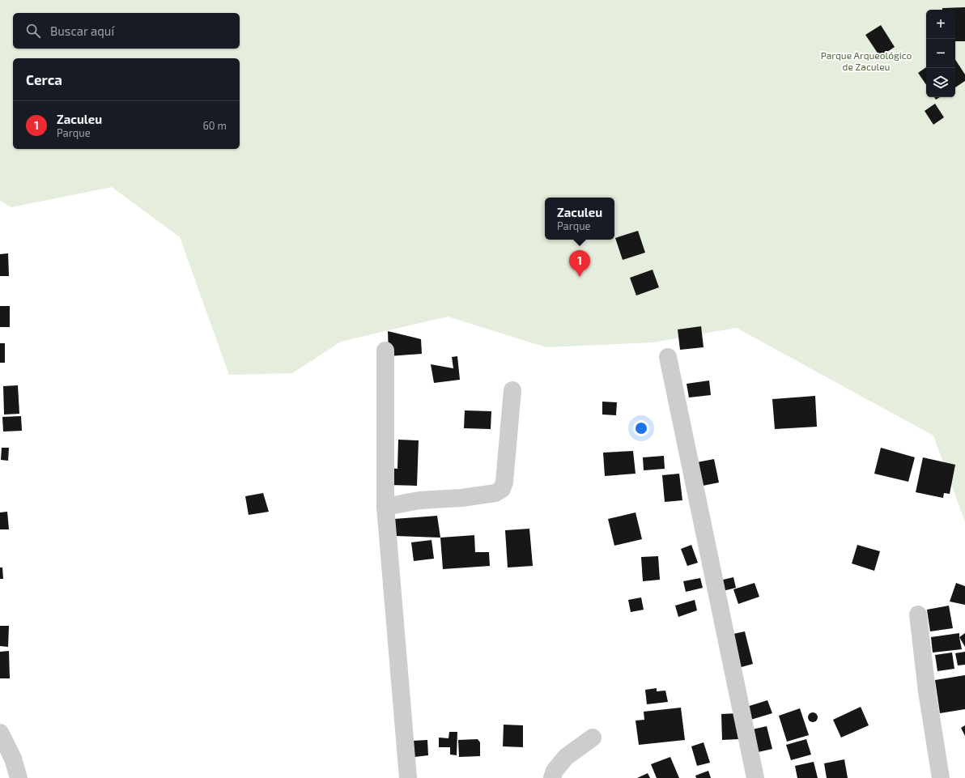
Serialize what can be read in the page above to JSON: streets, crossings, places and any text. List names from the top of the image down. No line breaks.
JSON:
{"parks":["Parque Arqueológico de Zaculeu"],"page":{"map_buttons":["+","−"],"search":"Buscar aquí","heading":"Cerca","list":[{"mark":"1","name":"Zaculeu","note":"Parque","value":"60 m"}],"popup":["Zaculeu","Parque"],"pins":"1"}}
